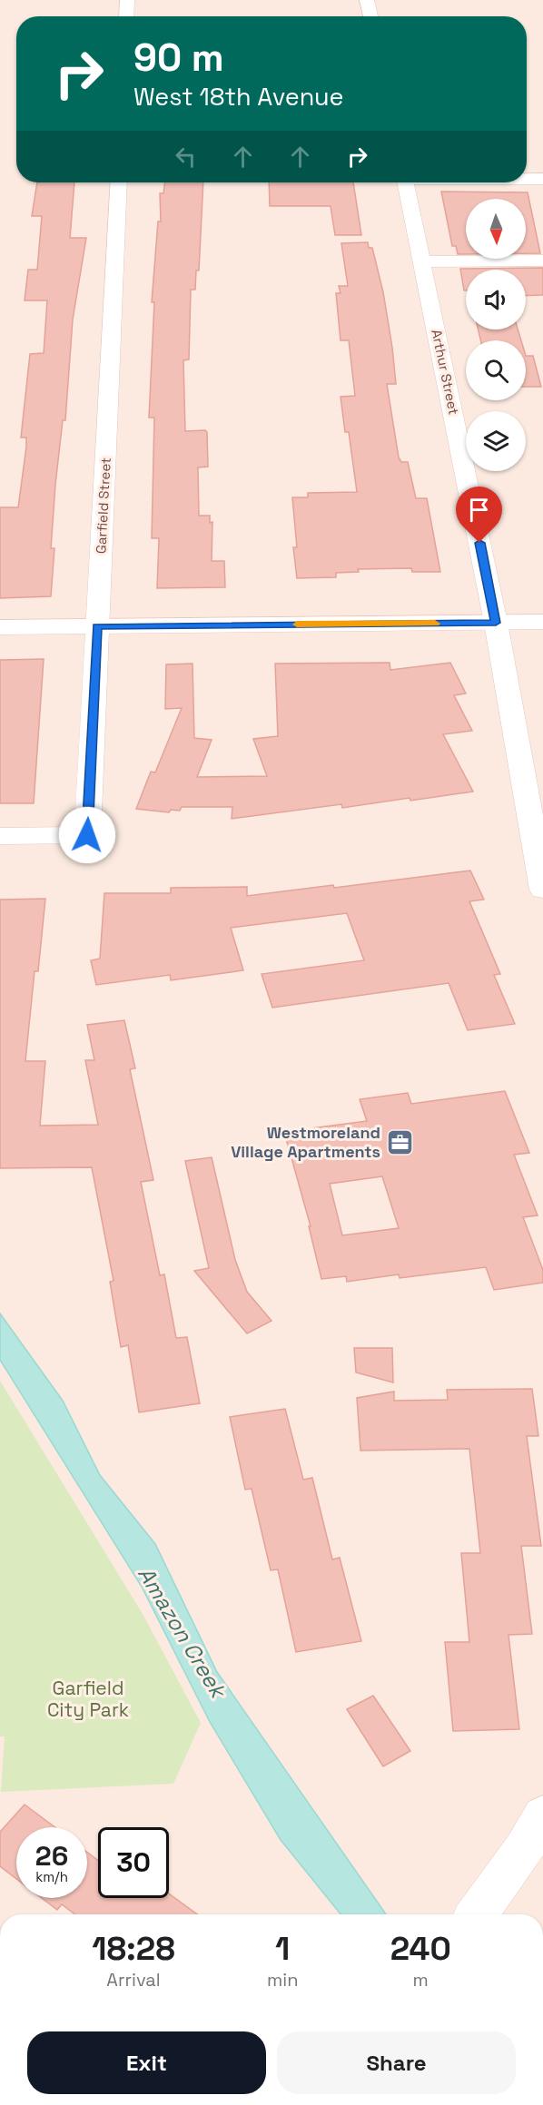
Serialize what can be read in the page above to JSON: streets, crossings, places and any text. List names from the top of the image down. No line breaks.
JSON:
{"streets":{"street":["Arthur Street","Garfield Street"]},"water":["Amazon Creek"],"parks":["Garfield City Park"],"places":{"office":["Westmoreland Village Apartments"]},"north":"bottom","page":{"turn":["90 m","West 18th Avenue"],"speed":"26 km/h","limit":"30","eta":["18:28","Arrival","1","min","240","m"],"buttons":["Exit","Share"]}}
